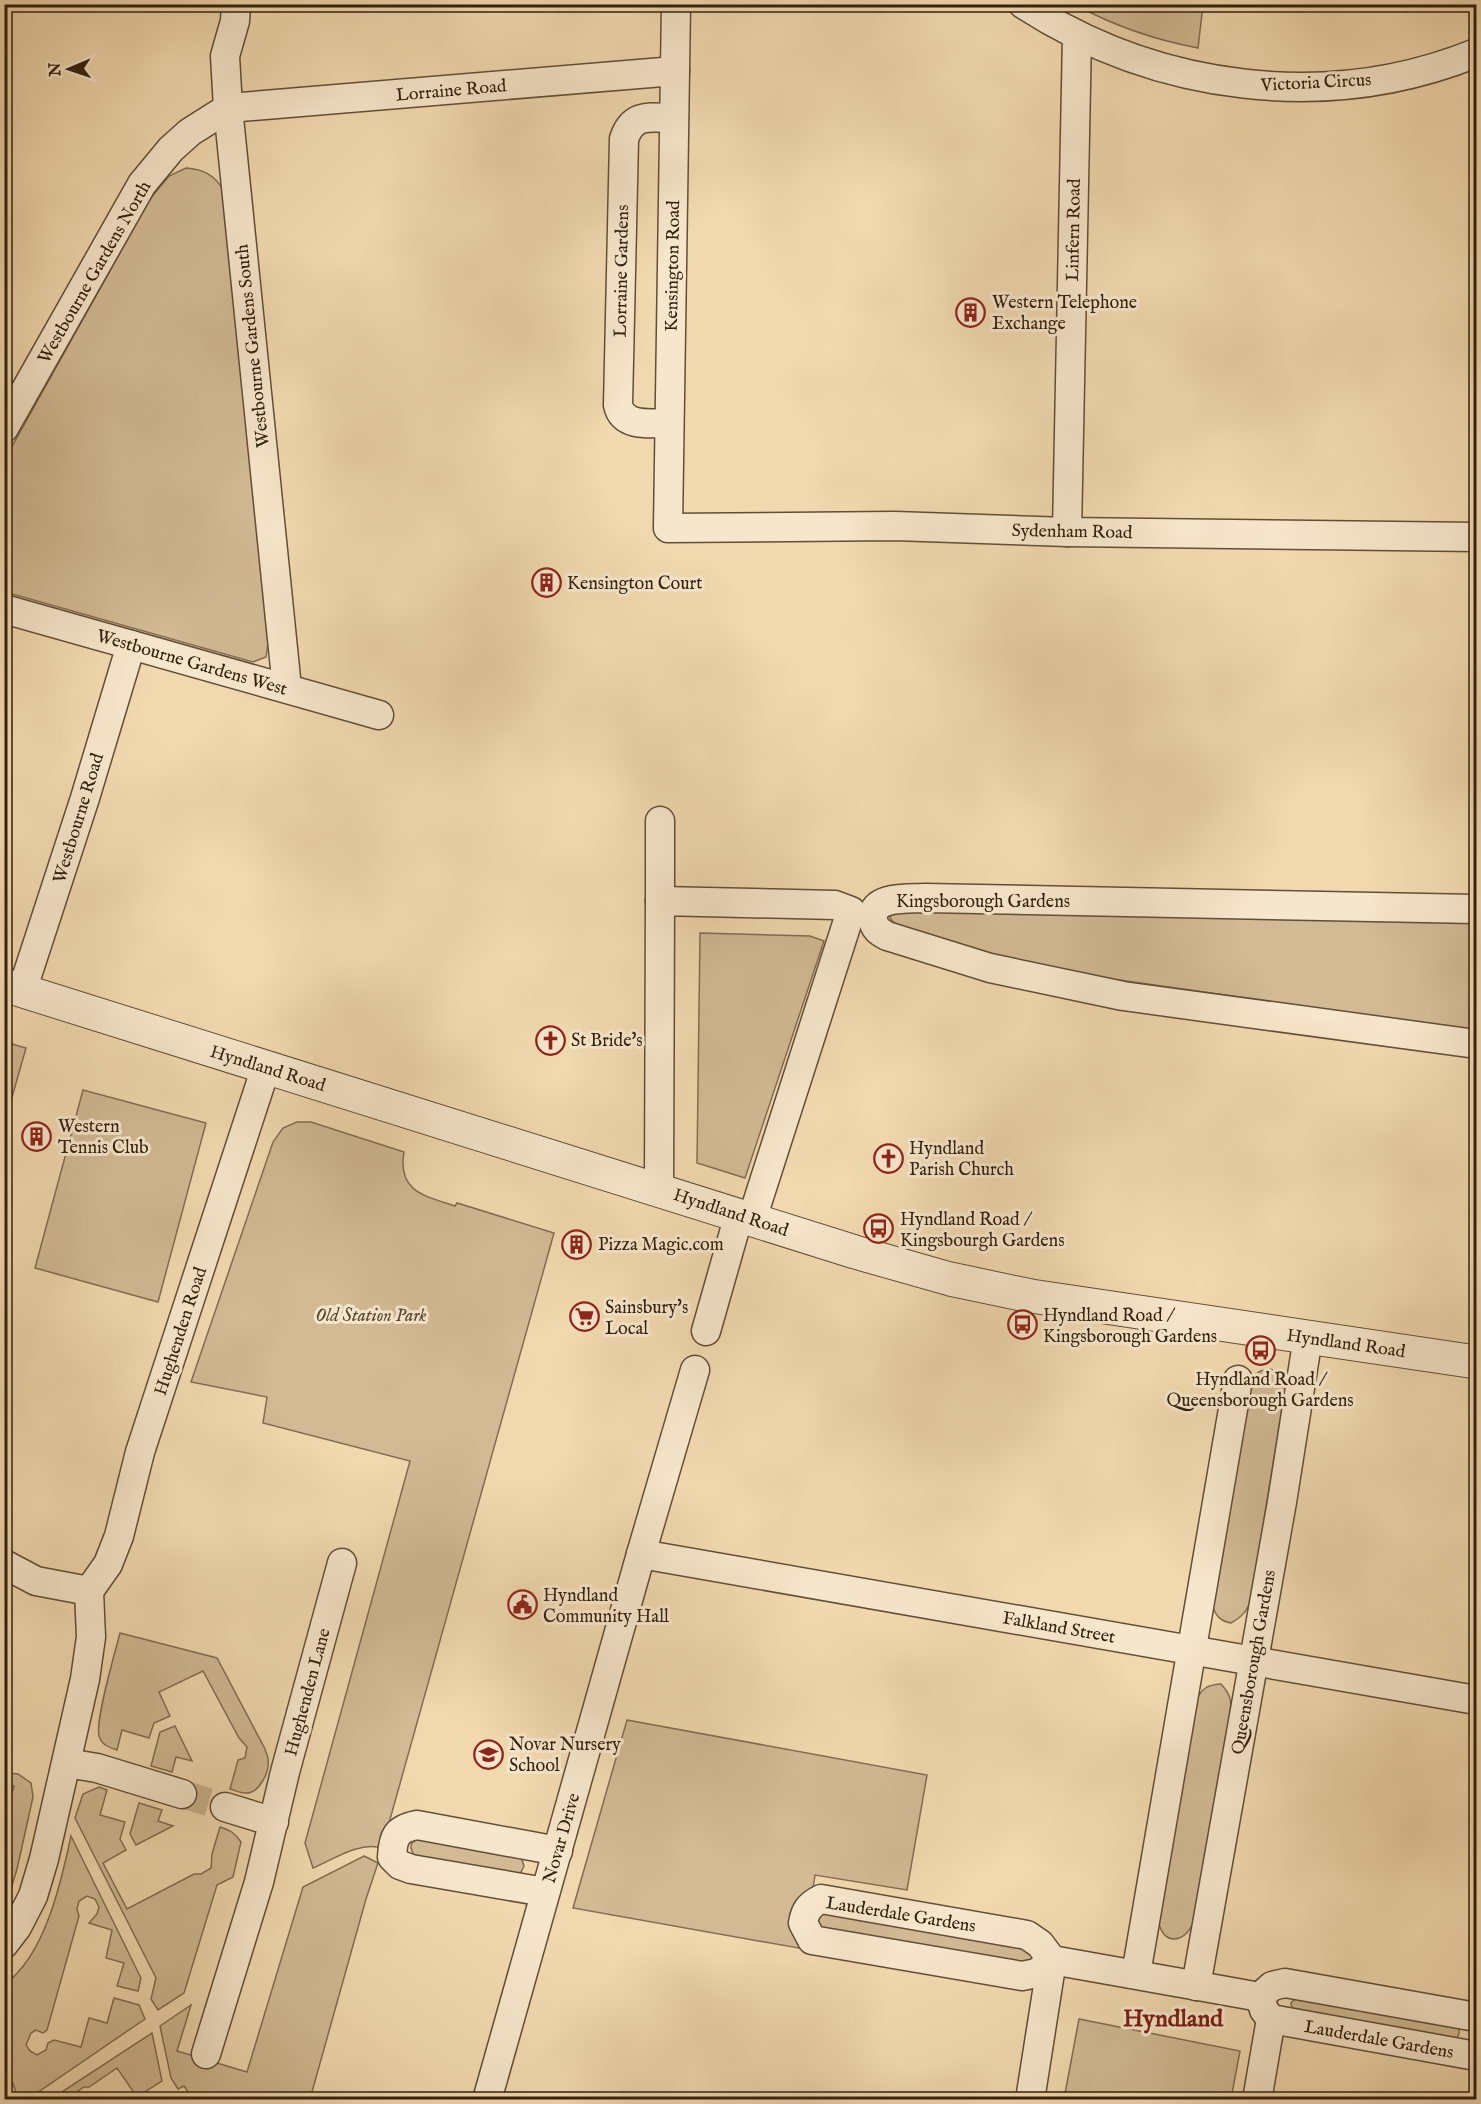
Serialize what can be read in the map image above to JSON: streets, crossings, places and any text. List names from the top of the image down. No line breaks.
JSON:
{"streets":{"street":["Victoria Circus","Lorraine Road","Linfern Road","Kensington Road","Lorraine Gardens","Westbourne Gardens North","Westbourne Gardens South","Sydenham Road","Westbourne Gardens West","Westbourne Road","Kingsborough Gardens","Hyndland Road","Hughenden Road","Falkland Street","Queensborough Gardens","Hughenden Lane","Novar Drive","Lauderdale Gardens"]},"crossings":[["Victoria Circus","Linfern Road"],["Lorraine Road","Kensington Road"],["Lorraine Road","Westbourne Gardens North"],["Lorraine Road","Westbourne Gardens South"],["Linfern Road","Sydenham Road"],["Kensington Road","Lorraine Gardens"],["Kensington Road","Sydenham Road"],["Westbourne Gardens North","Westbourne Gardens South"],["Westbourne Gardens South","Westbourne Gardens West"],["Westbourne Gardens West","Westbourne Road"],["Westbourne Road","Hyndland Road"],["Hyndland Road","Hughenden Road"],["Hyndland Road","Queensborough Gardens"],["Falkland Street","Queensborough Gardens"],["Falkland Street","Novar Drive"],["Queensborough Gardens","Lauderdale Gardens"]],"districts":["Hyndland"],"parks":["Old Station Park"],"places":{"building":["Western Telephone Exchange","Kensington Court","Western Tennis Club","Pizza Magic.com"],"church":["St Bride's","Hyndland Parish Church"],"bus stop":["Hyndland Road / Kingsbourgh Gardens","Hyndland Road / Kingsborough Gardens","Hyndland Road / Queensborough Gardens"],"supermarket":["Sainsbury's Local"],"public building":["Hyndland Community Hall"],"school or university":["Novar Nursery School"]},"north":"left"}
